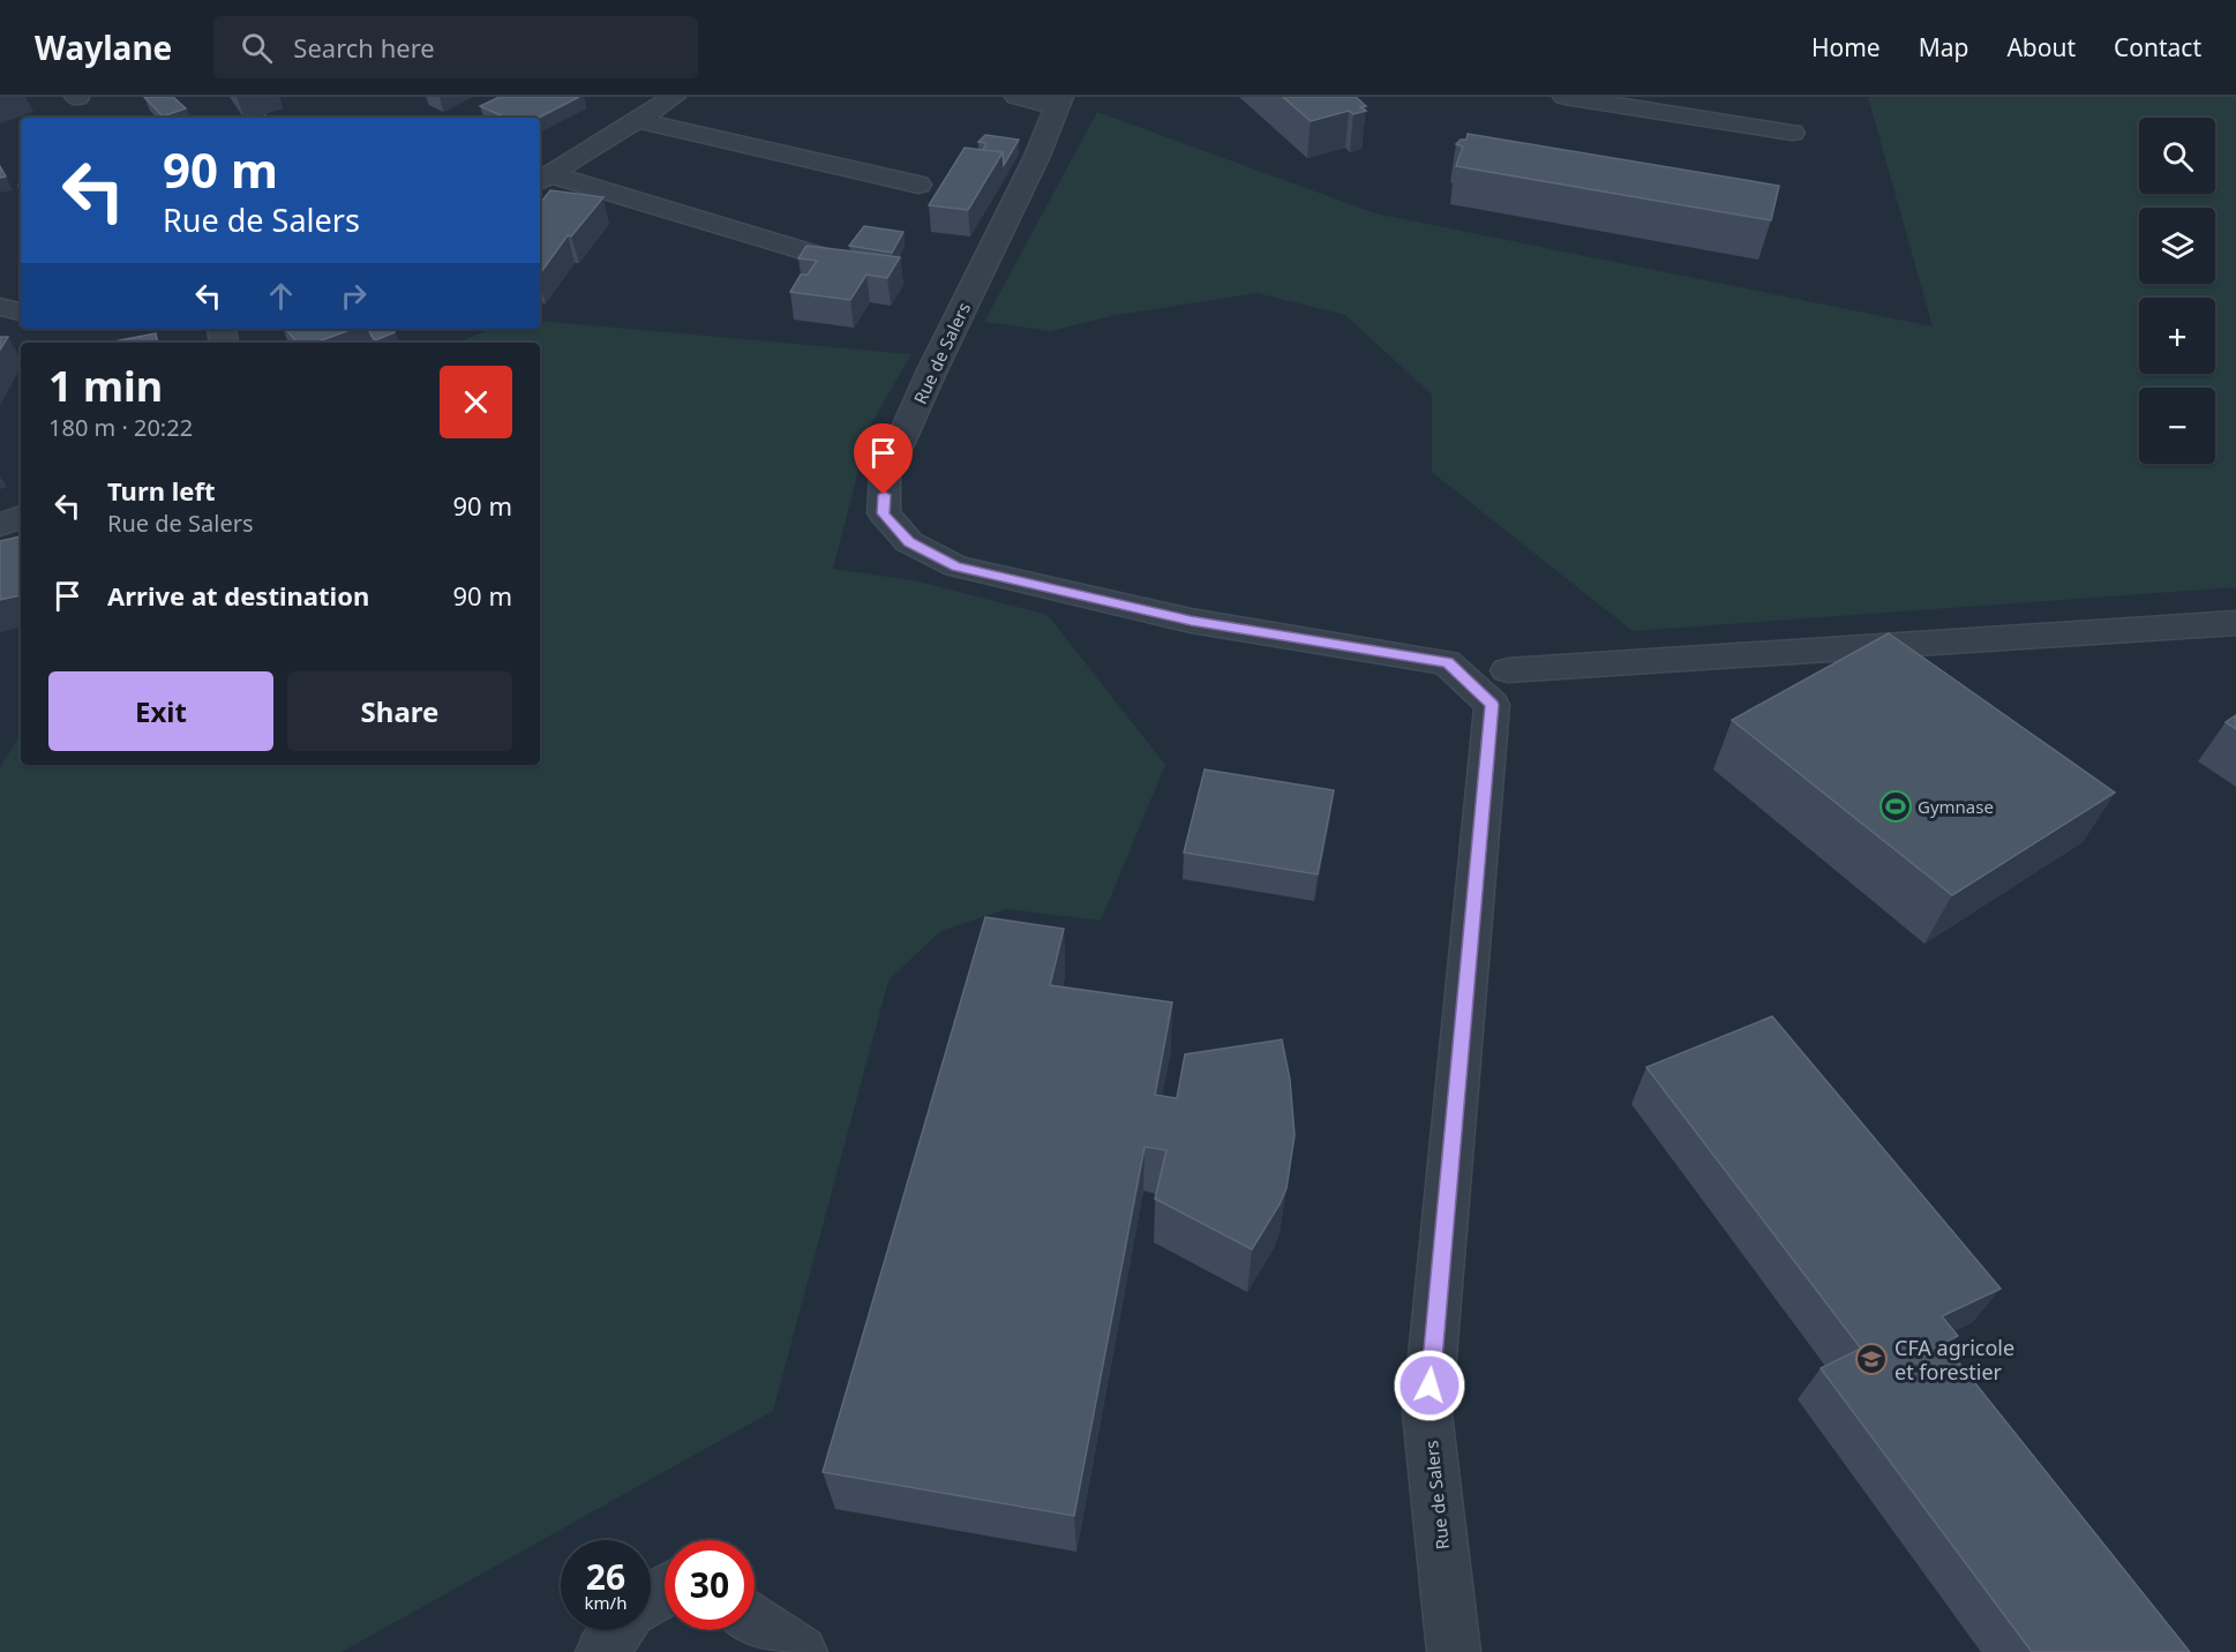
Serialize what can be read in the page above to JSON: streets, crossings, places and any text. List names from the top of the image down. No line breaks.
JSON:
{"streets":{"street":["Rue de Salers"]},"places":{"sports":["Gymnase"],"school or university":["CFA agricole et forestier"]},"page":{"header":"Waylane","search":"Search here","nav":["Home","Map","About","Contact"],"map_buttons":["+","−"],"turn":["90 m","Rue de Salers"],"heading":["1 min","180 m · 20:22"],"list":[{"name":"Turn left","note":"Rue de Salers","value":"90 m"},{"name":"Arrive at destination","value":"90 m"}],"buttons":["Exit","Share"],"speed":"26 km/h","limit":"30"}}
